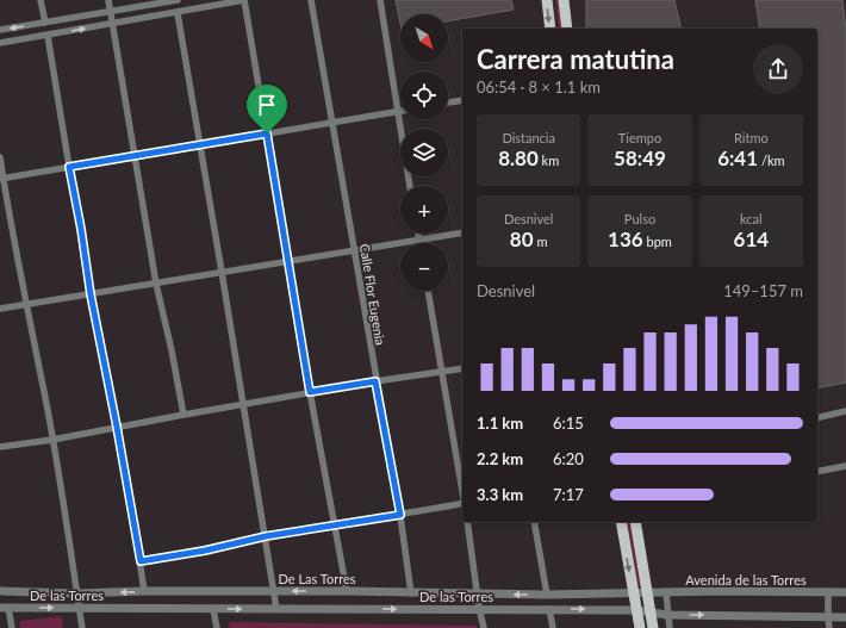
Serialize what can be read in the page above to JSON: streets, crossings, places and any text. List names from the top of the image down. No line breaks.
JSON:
{"streets":{"street":["Calle Flor Eugenia","De Las Torres","Avenida de las Torres","De las Torres"]},"crossings":[["Calle Flor Eugenia","De Las Torres"],["De Las Torres","Avenida de las Torres"],["De Las Torres","De las Torres"]],"north":"bottom right","page":{"map_buttons":["+","−"],"heading":["Carrera matutina","06:54 · 8 × 1.1 km"],"stats":[["Distancia","8.80 km"],["Tiempo","58:49"],["Ritmo","6:41 /km"],["Desnivel","80 m"],["Pulso","136 bpm"],["kcal","614"]],"chart":["Desnivel","149–157 m"],"list":[{"name":"1.1 km","note":"6:15"},{"name":"2.2 km","note":"6:20"},{"name":"3.3 km","note":"7:17"}]}}
